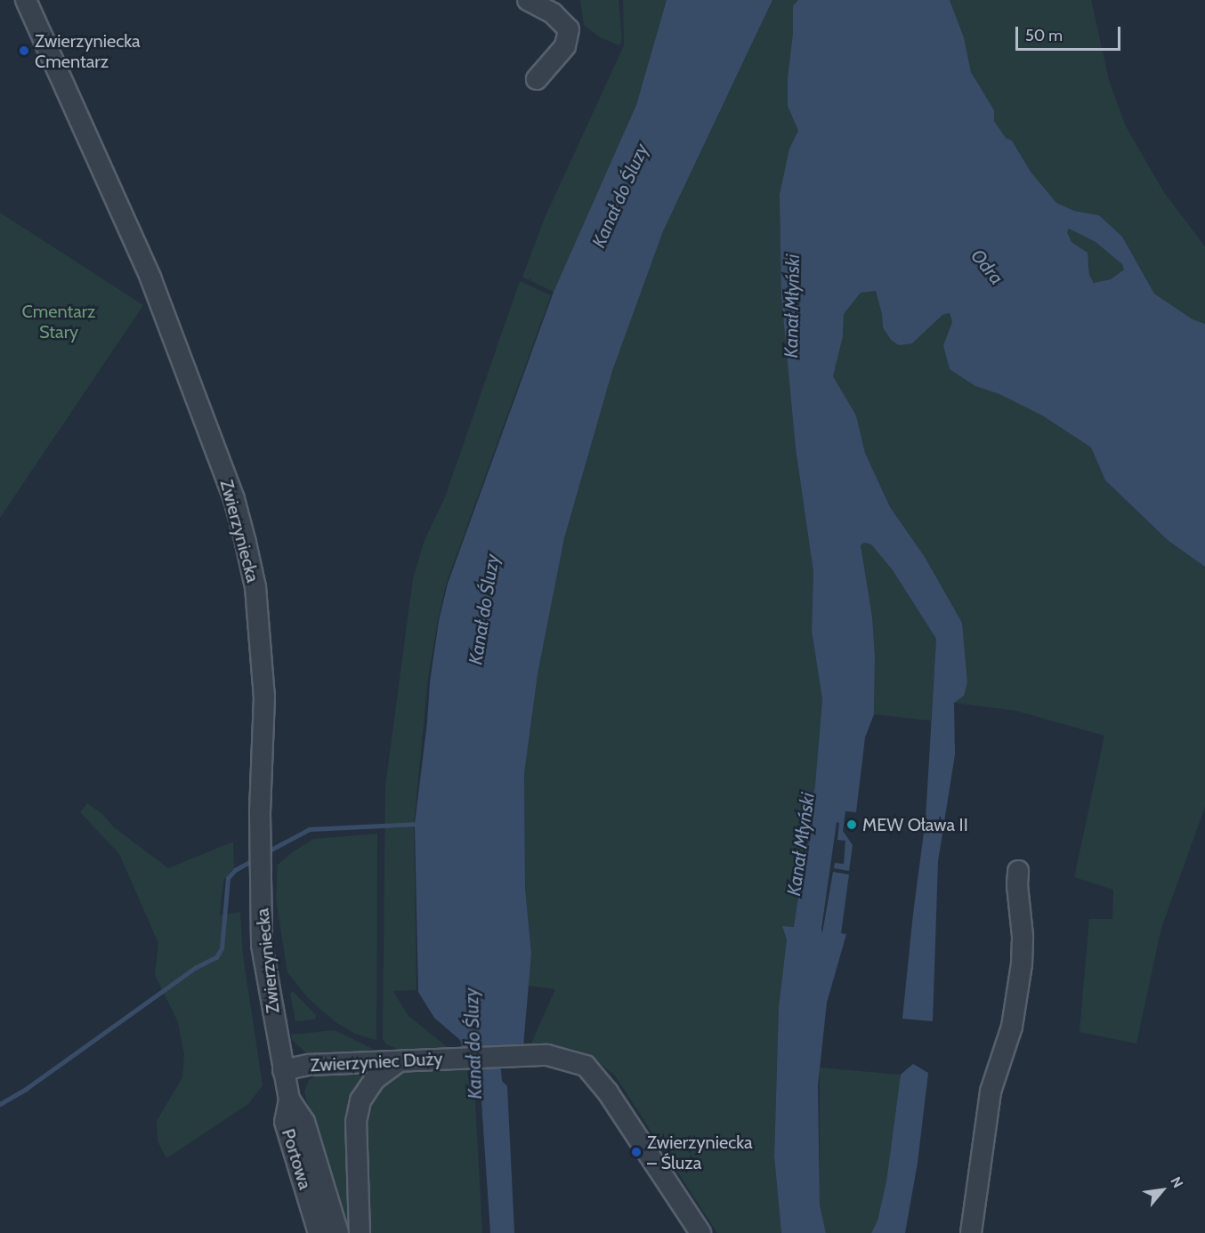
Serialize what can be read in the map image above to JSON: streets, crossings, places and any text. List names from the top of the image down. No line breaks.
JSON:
{"streets":{"street":["Zwierzyniecka","Zwierzyniec Duży","Portowa"]},"crossings":[["Zwierzyniecka","Zwierzyniec Duży"],["Zwierzyniecka","Portowa"]],"water":["Kanał do Śluzy","Odra","Kanał Młyński"],"parks":["Cmentarz Stary"],"places":["Zwierzyniecka Cmentarz","MEW Oława II","Zwierzyniecka – Śluza"],"scale_bar":"50 m","north":"top right"}
